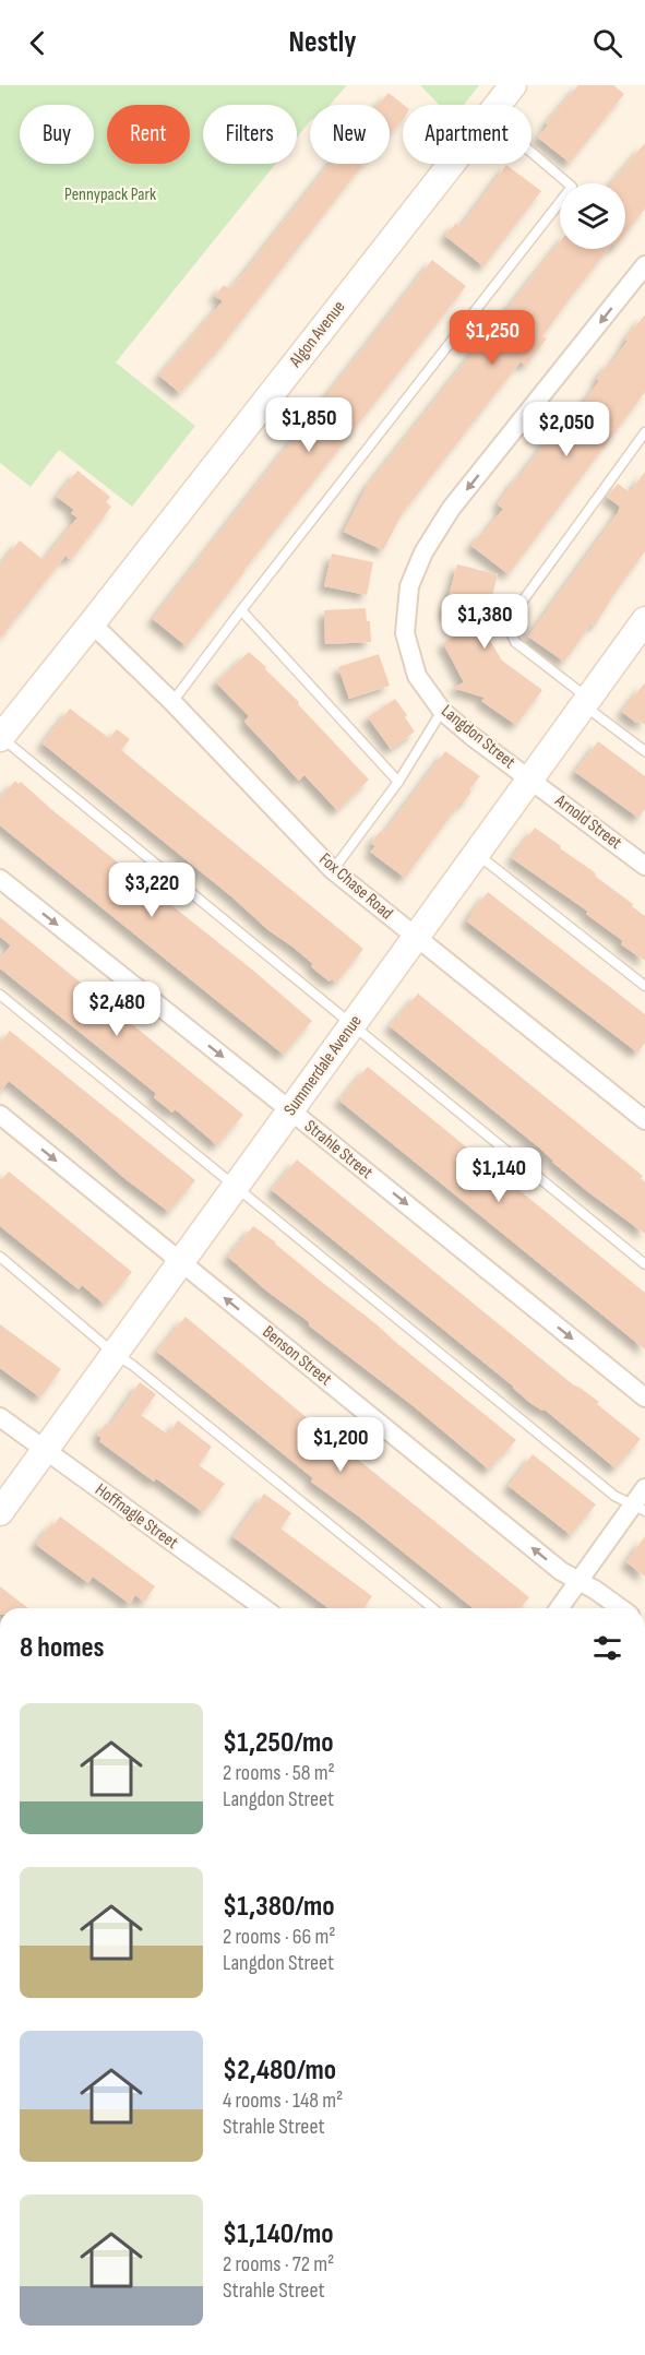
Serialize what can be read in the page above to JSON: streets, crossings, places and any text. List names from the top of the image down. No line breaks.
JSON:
{"streets":{"street":["Algon Avenue","Langdon Street","Arnold Street","Fox Chase Road","Summerdale Avenue","Strahle Street","Benson Street","Hoffnagle Street"]},"crossings":[["Algon Avenue","Fox Chase Road"],["Langdon Street","Arnold Street"],["Langdon Street","Summerdale Avenue"],["Arnold Street","Summerdale Avenue"],["Fox Chase Road","Summerdale Avenue"],["Summerdale Avenue","Strahle Street"],["Summerdale Avenue","Benson Street"],["Summerdale Avenue","Hoffnagle Street"]],"one_way":["Langdon Street","Strahle Street"],"parks":["Pennypack Park"],"page":{"header":"Nestly","chip":["Buy","Rent","Filters","New","Apartment"],"price":["$1,250","$1,850","$2,050","$1,380","$3,220","$2,480","$1,140","$1,200"],"heading":"8 homes","list":[{"name":"$1,250/mo","note":"2 rooms · 58 m² · Langdon Street"},{"name":"$1,380/mo","note":"2 rooms · 66 m² · Langdon Street"},{"name":"$2,480/mo","note":"4 rooms · 148 m² · Strahle Street"},{"name":"$1,140/mo","note":"2 rooms · 72 m² · Strahle Street"}]}}
